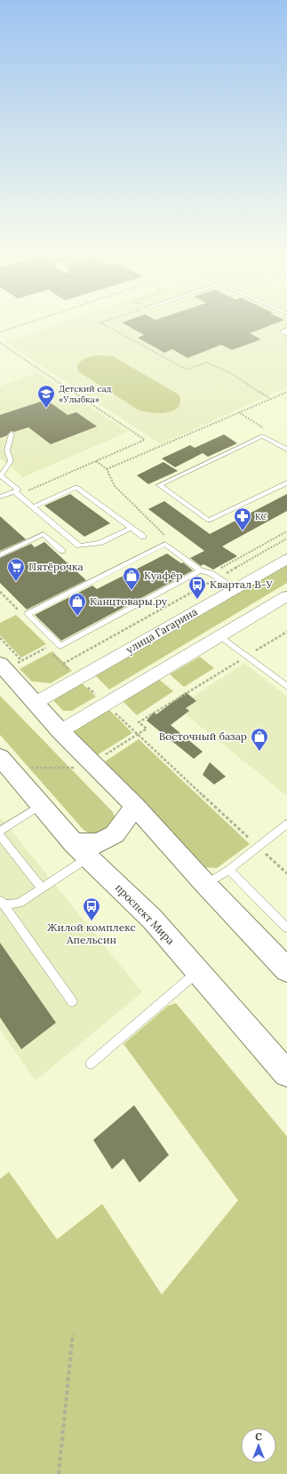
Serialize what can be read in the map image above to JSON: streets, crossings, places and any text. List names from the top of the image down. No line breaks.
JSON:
{"streets":{"main road":["проспект Мира"],"street":["улица Гагарина"]},"places":{"school or university":["Детский сад «Улыбка»"],"pharmacy":["КС"],"supermarket":["Пятёрочка"],"shop":["Куафёр","Канцтовары.ру","Восточный базар"],"bus stop":["Квартал В-У","Жилой комплекс Апельсин"]},"north":"top"}
